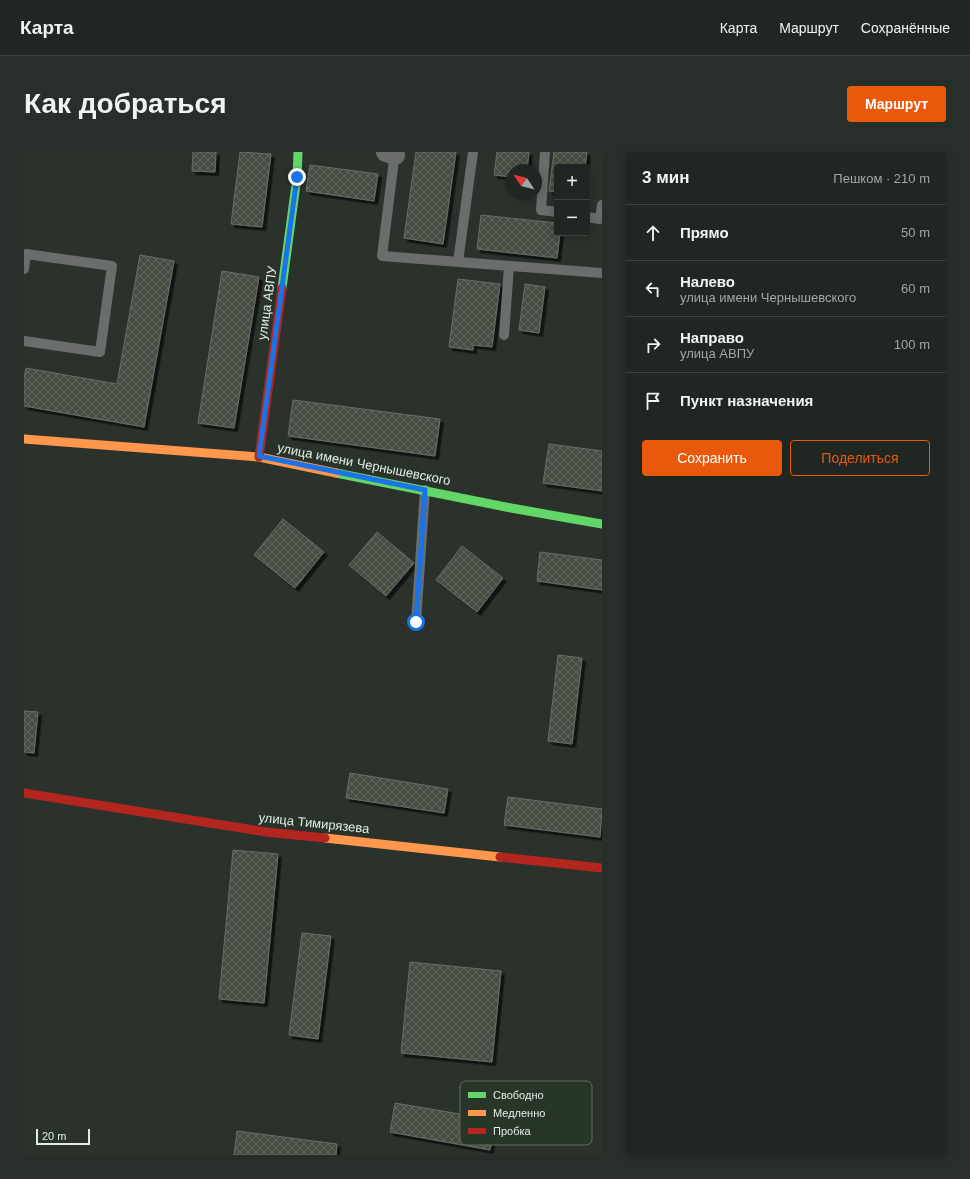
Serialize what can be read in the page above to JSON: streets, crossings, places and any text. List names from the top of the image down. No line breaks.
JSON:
{"streets":{"street":["улица АВПУ","улица имени Чернышевского","улица Тимирязева"]},"crossings":[["улица АВПУ","улица имени Чернышевского"]],"legend":["Свободно","Медленно","Пробка"],"scale_bar":"20 m","north":"top left","page":{"header":"Карта","nav":["Карта","Маршрут","Сохранённые"],"buttons":["Маршрут",["Сохранить","Поделиться"]],"title":"Как добраться","heading":["3 мин","Пешком · 210 m"],"map_buttons":["+","−"],"list":[["Прямо","50 m"],["Налево","улица имени Чернышевского","60 m"],["Направо","улица АВПУ","100 m"],"Пункт назначения"],"scale":"20 m"}}
